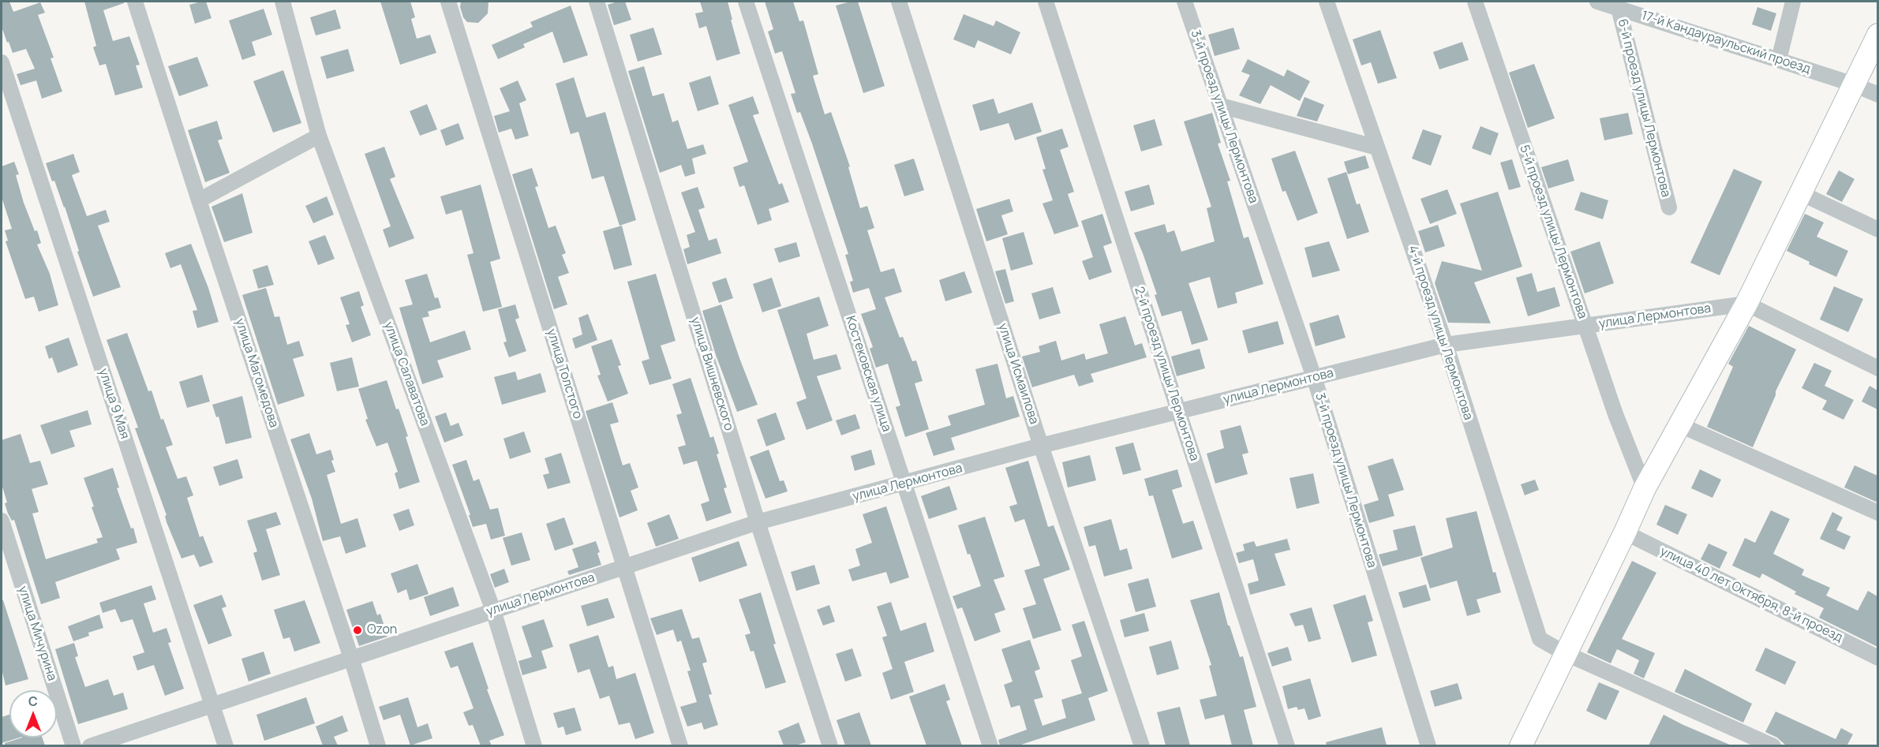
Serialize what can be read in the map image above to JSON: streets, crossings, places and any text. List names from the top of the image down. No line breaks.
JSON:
{"streets":{"street":["17-й Кандаураульский проезд","6-й проезд улицы Лермонтова","3-й проезд улицы Лермонтова","5-й проезд улицы Лермонтова","улица Лермонтова","4-й проезд улицы Лермонтова","улица Магомедова","улица Салаватова","улица Толстого","улица Вишневского","Костековская улица","улица Исмаилова","2-й проезд улицы Лермонтова","улица 9 Мая","улица 40 лет Октября, 8-й проезд","улица Мичурина"]},"crossings":[["17-й Кандаураульский проезд","6-й проезд улицы Лермонтова"],["3-й проезд улицы Лермонтова","улица Лермонтова"],["5-й проезд улицы Лермонтова","улица Лермонтова"],["улица Лермонтова","4-й проезд улицы Лермонтова"],["улица Лермонтова","улица Магомедова"],["улица Лермонтова","улица Салаватова"],["улица Лермонтова","улица Толстого"],["улица Лермонтова","улица Вишневского"],["улица Лермонтова","Костековская улица"],["улица Лермонтова","улица Исмаилова"],["улица Лермонтова","2-й проезд улицы Лермонтова"],["улица Лермонтова","улица 9 Мая"]],"places":["Ozon"],"north":"top"}
